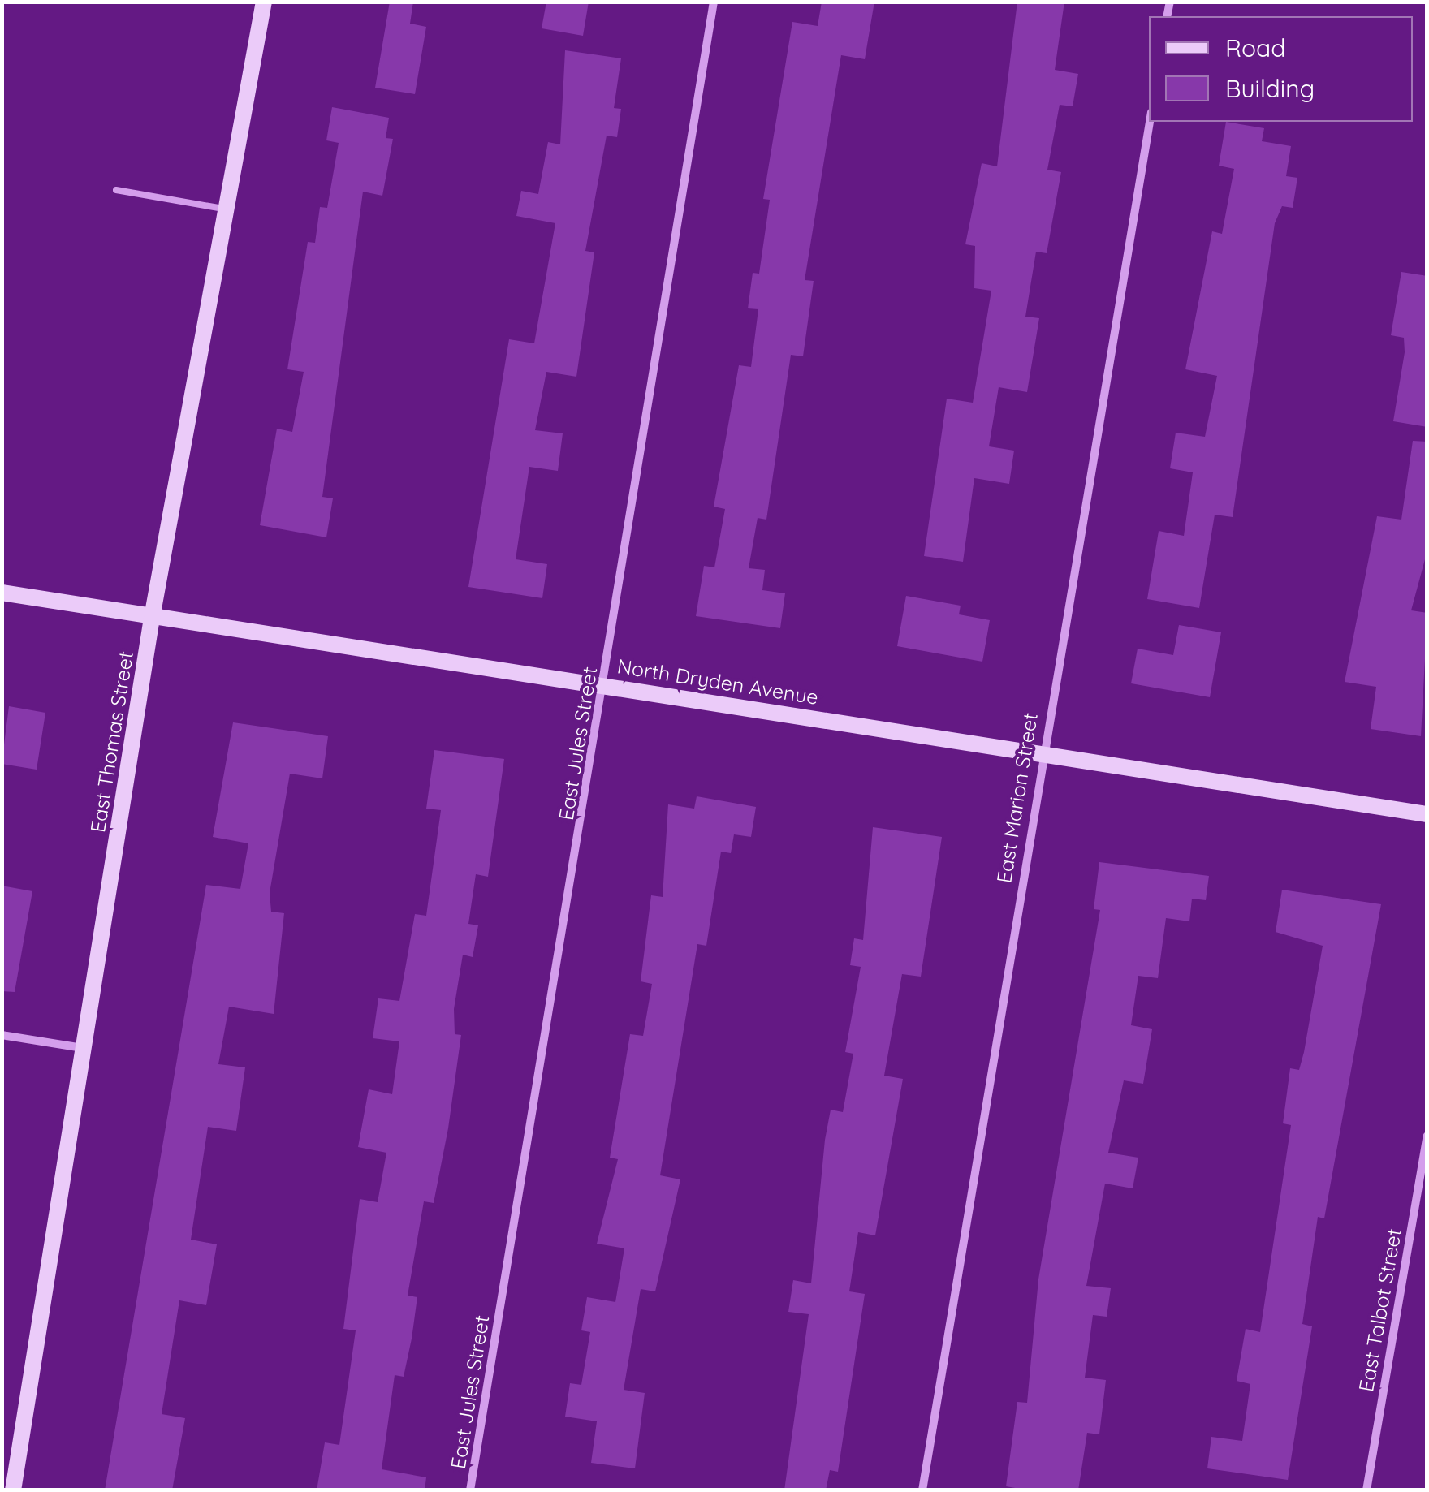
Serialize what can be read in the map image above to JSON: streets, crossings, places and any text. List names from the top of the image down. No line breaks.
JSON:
{"streets":{"street":["North Dryden Avenue","East Thomas Street","East Jules Street","East Marion Street","East Talbot Street"]},"crossings":[["North Dryden Avenue","East Thomas Street"],["North Dryden Avenue","East Jules Street"],["North Dryden Avenue","East Marion Street"]],"legend":["Road","Building"]}
